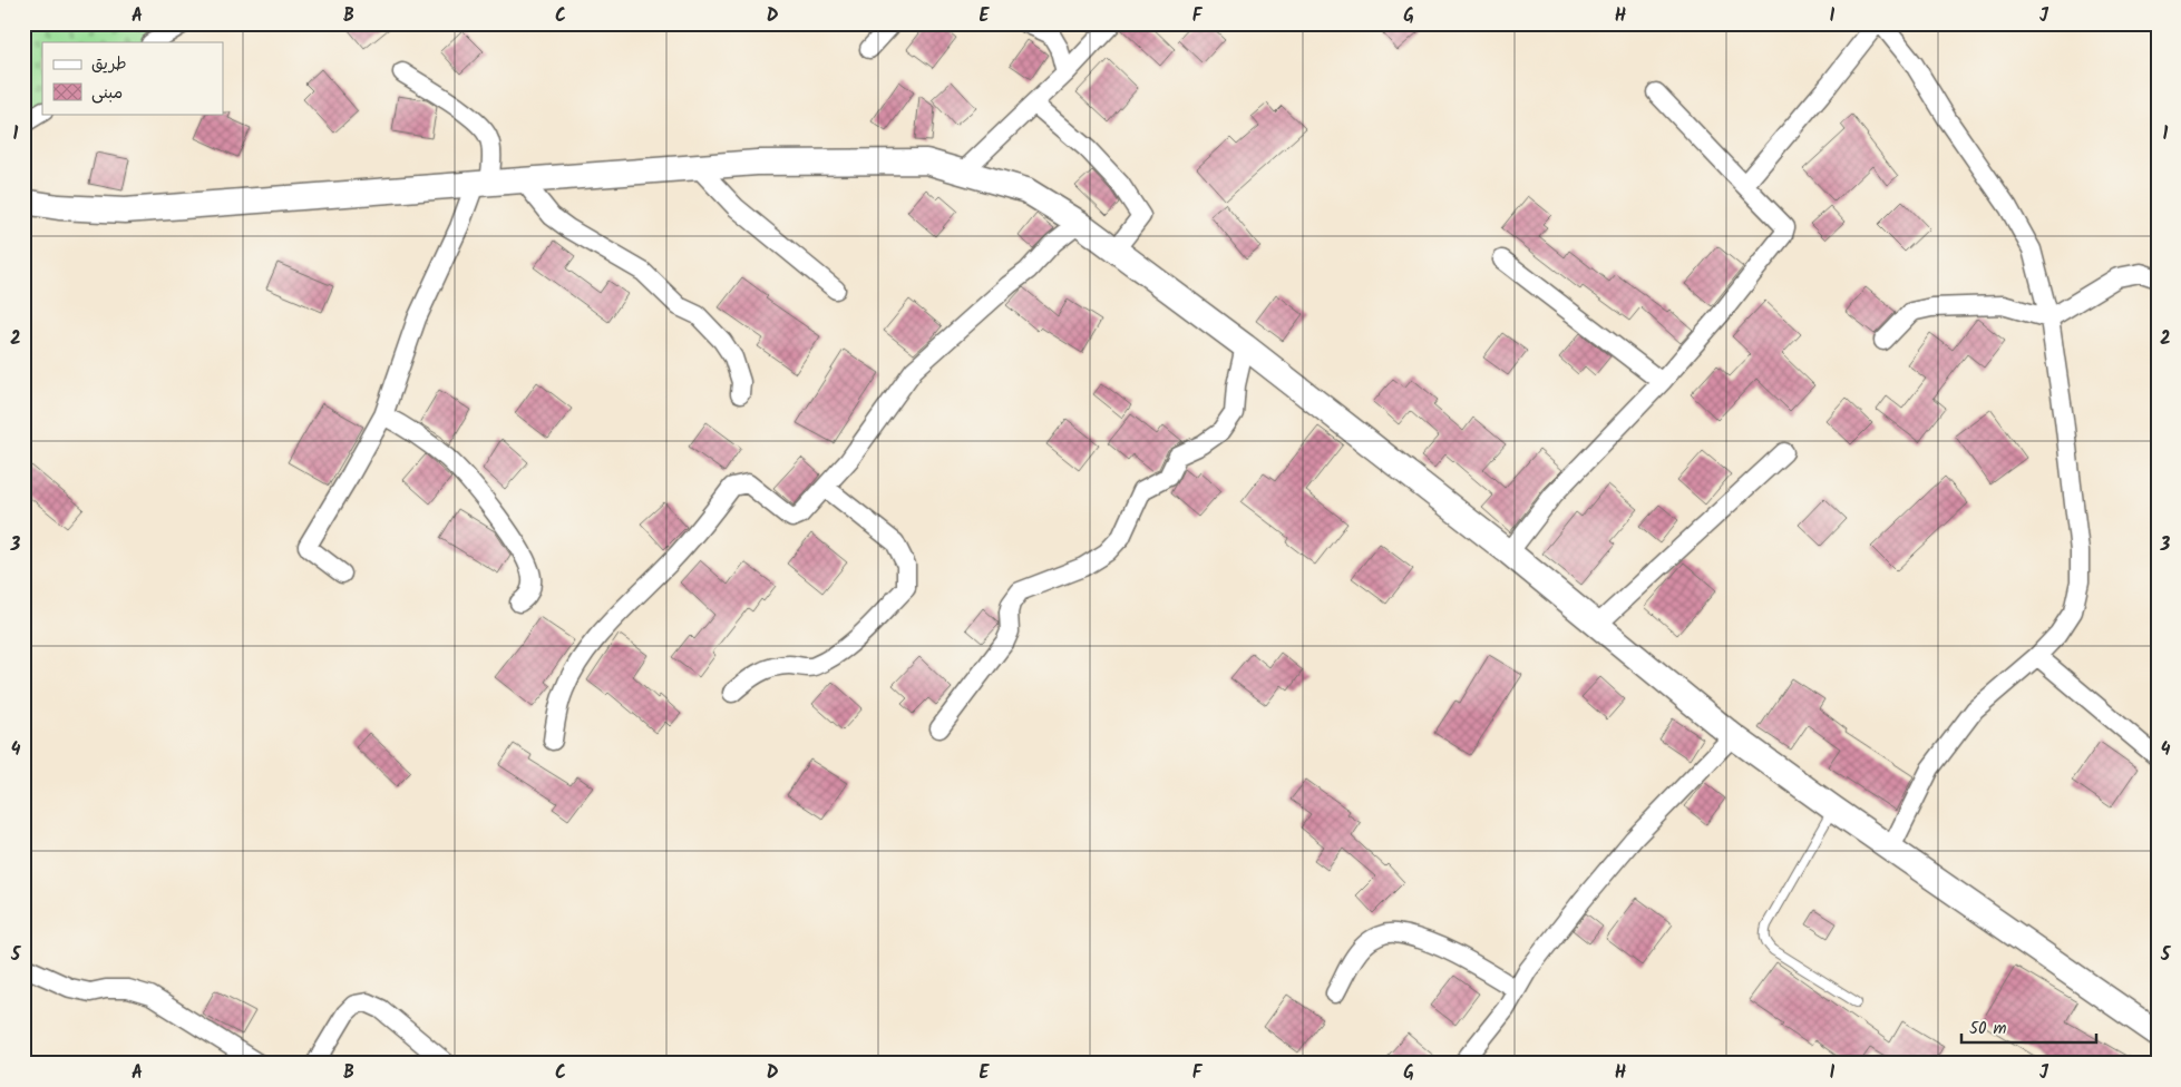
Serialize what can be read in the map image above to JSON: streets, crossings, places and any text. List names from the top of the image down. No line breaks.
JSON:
{"legend":["طريق","مبنى"],"scale_bar":"50 m","grid":{"columns":["A","B","C","D","E","F","G","H","I","J"],"rows":["1","2","3","4","5"]}}
